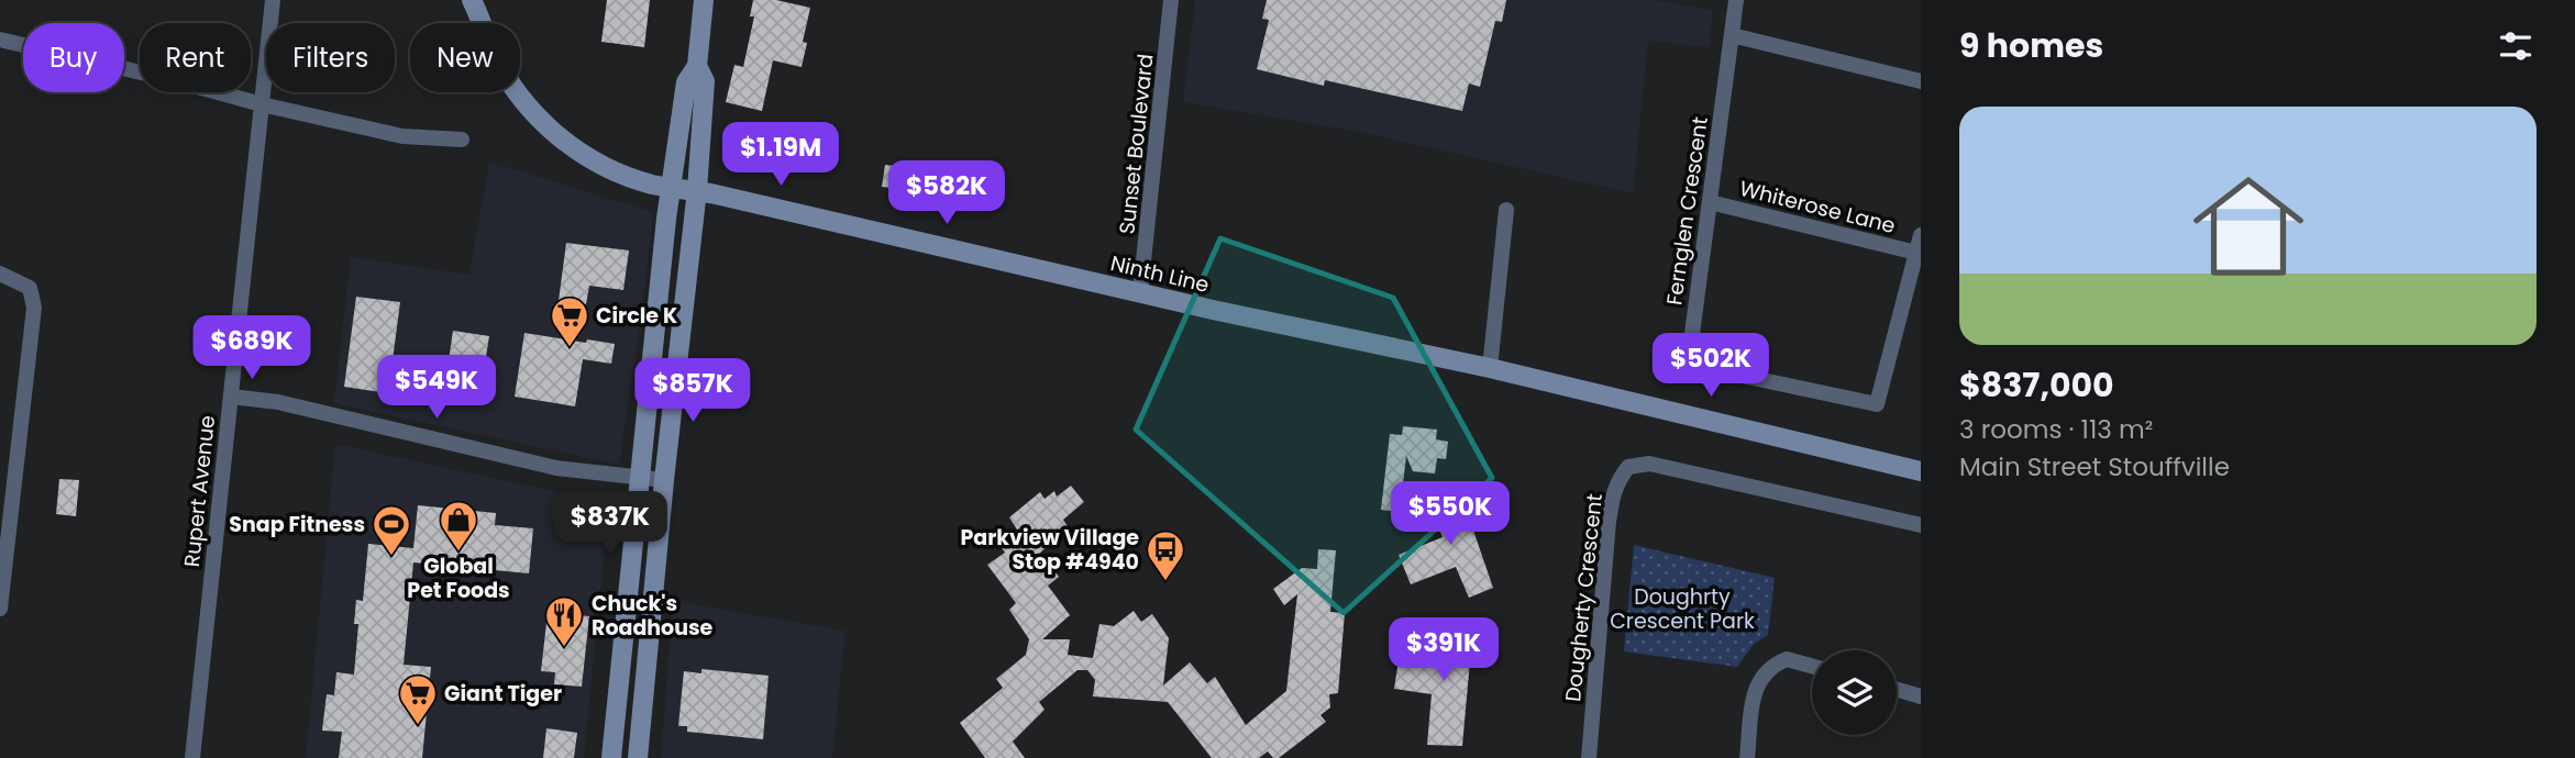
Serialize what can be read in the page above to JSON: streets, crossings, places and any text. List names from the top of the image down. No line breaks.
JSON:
{"streets":{"main road":["Ninth Line"],"street":["Sunset Boulevard","Whiterose Lane","Fernglen Crescent","Rupert Avenue","Dougherty Crescent"]},"crossings":[["Sunset Boulevard","Ninth Line"],["Whiterose Lane","Fernglen Crescent"]],"parks":["Doughrty Crescent Park"],"places":{"supermarket":["Circle K","Giant Tiger"],"shop":["Global Pet Foods"],"sports":["Snap Fitness"],"bus stop":["Parkview Village Stop #4940"],"restaurant":["Chuck's Roadhouse"]},"page":{"heading":"9 homes","chip":["Buy","Rent","Filters","New"],"list":[{"name":"$837,000","note":"3 rooms · 113 m² · Main Street Stouffville"}],"price":["$1.19M","$582K","$689K","$502K","$549K","$857K","$550K","$837K","$391K"]}}
